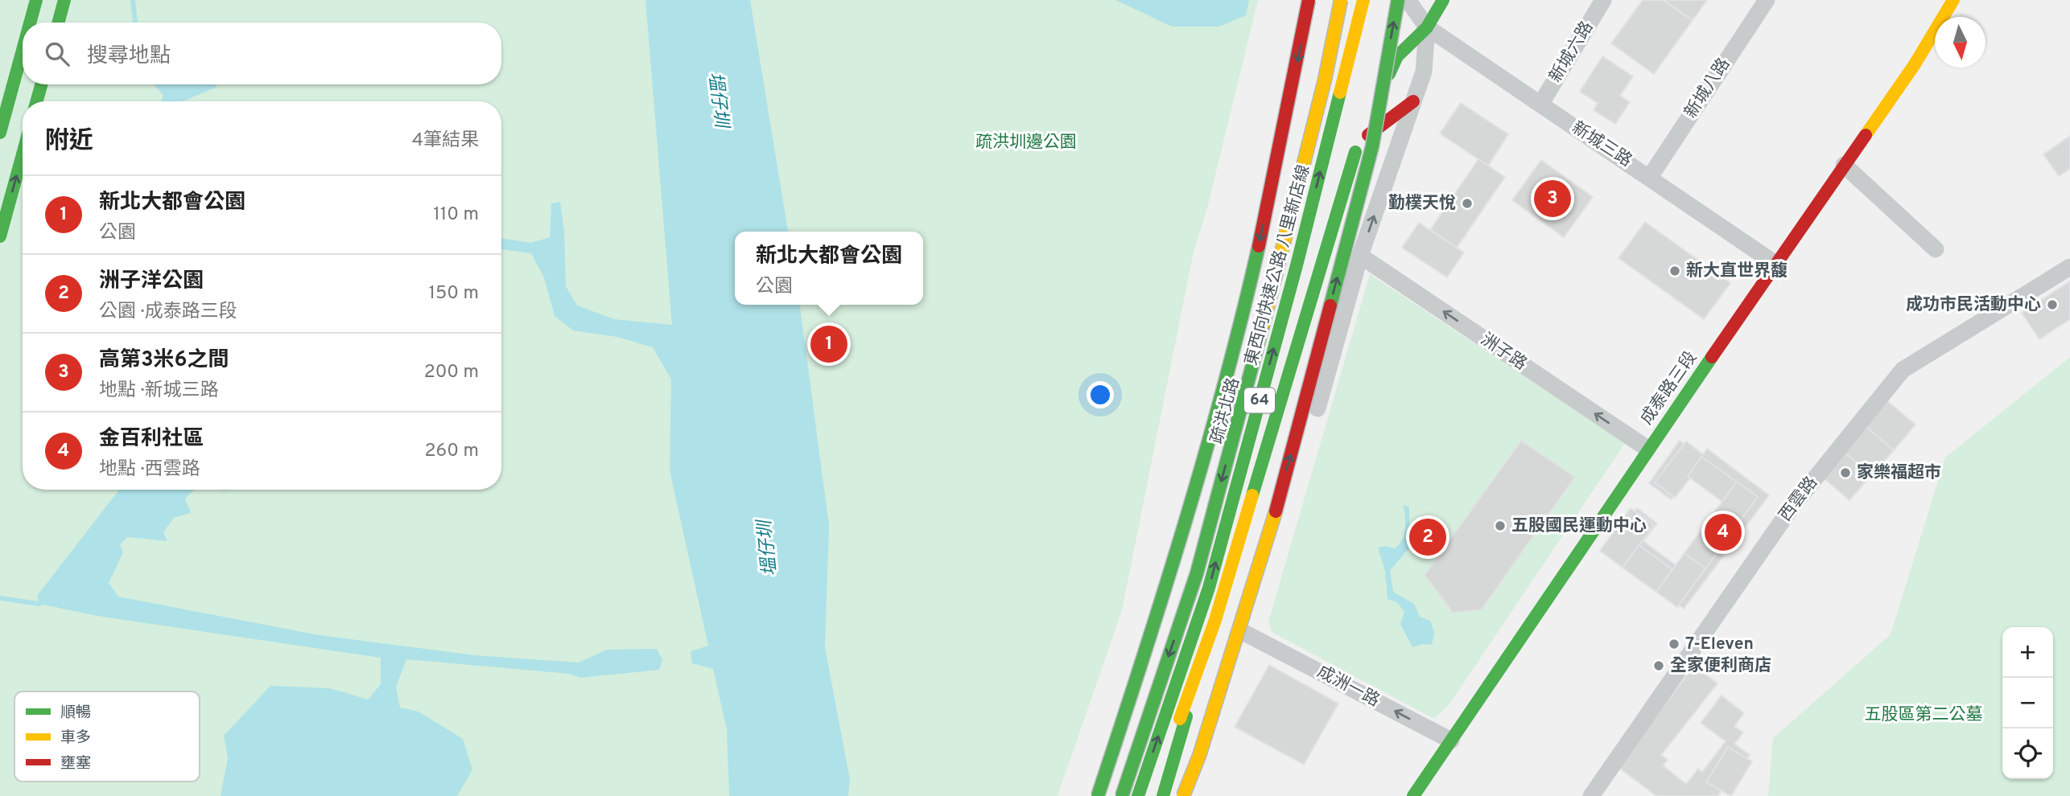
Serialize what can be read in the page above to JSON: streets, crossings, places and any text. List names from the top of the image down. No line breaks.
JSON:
{"streets":{"main road":["東西向快速公路 八里新店線","成泰路三段","64","疏洪北路"],"street":["新城六路","新城八路","新城三路","洲子路","西雲路","成洲一路"]},"crossings":[["新城六路","新城三路"],["新城八路","新城三路"],["新城三路","成泰路三段"],["洲子路","成泰路三段"],["成泰路三段","成洲一路"]],"one_way":["洲子路","成洲一路"],"water":["塭仔圳"],"parks":["疏洪圳邊公園","五股區第二公墓"],"places":["勤樸天悅","新大直世界馥","成功市民活動中心","家樂福超市","五股國民運動中心","7-Eleven","全家便利商店"],"legend":["順暢","車多","壅塞"],"north":"bottom","page":{"search":"搜尋地點","heading":["附近","4筆結果"],"list":[{"mark":"1","name":"新北大都會公園","note":"公園","value":"110 m"},{"mark":"2","name":"洲子洋公園","note":"公園 · 成泰路三段","value":"150 m"},{"mark":"3","name":"高第3米6之間","note":"地點 · 新城三路","value":"200 m"},{"mark":"4","name":"金百利社區","note":"地點 · 西雲路","value":"260 m"}],"pins":["3","1","4","2"],"popup":["新北大都會公園","公園"],"map_buttons":["+","−"]}}
